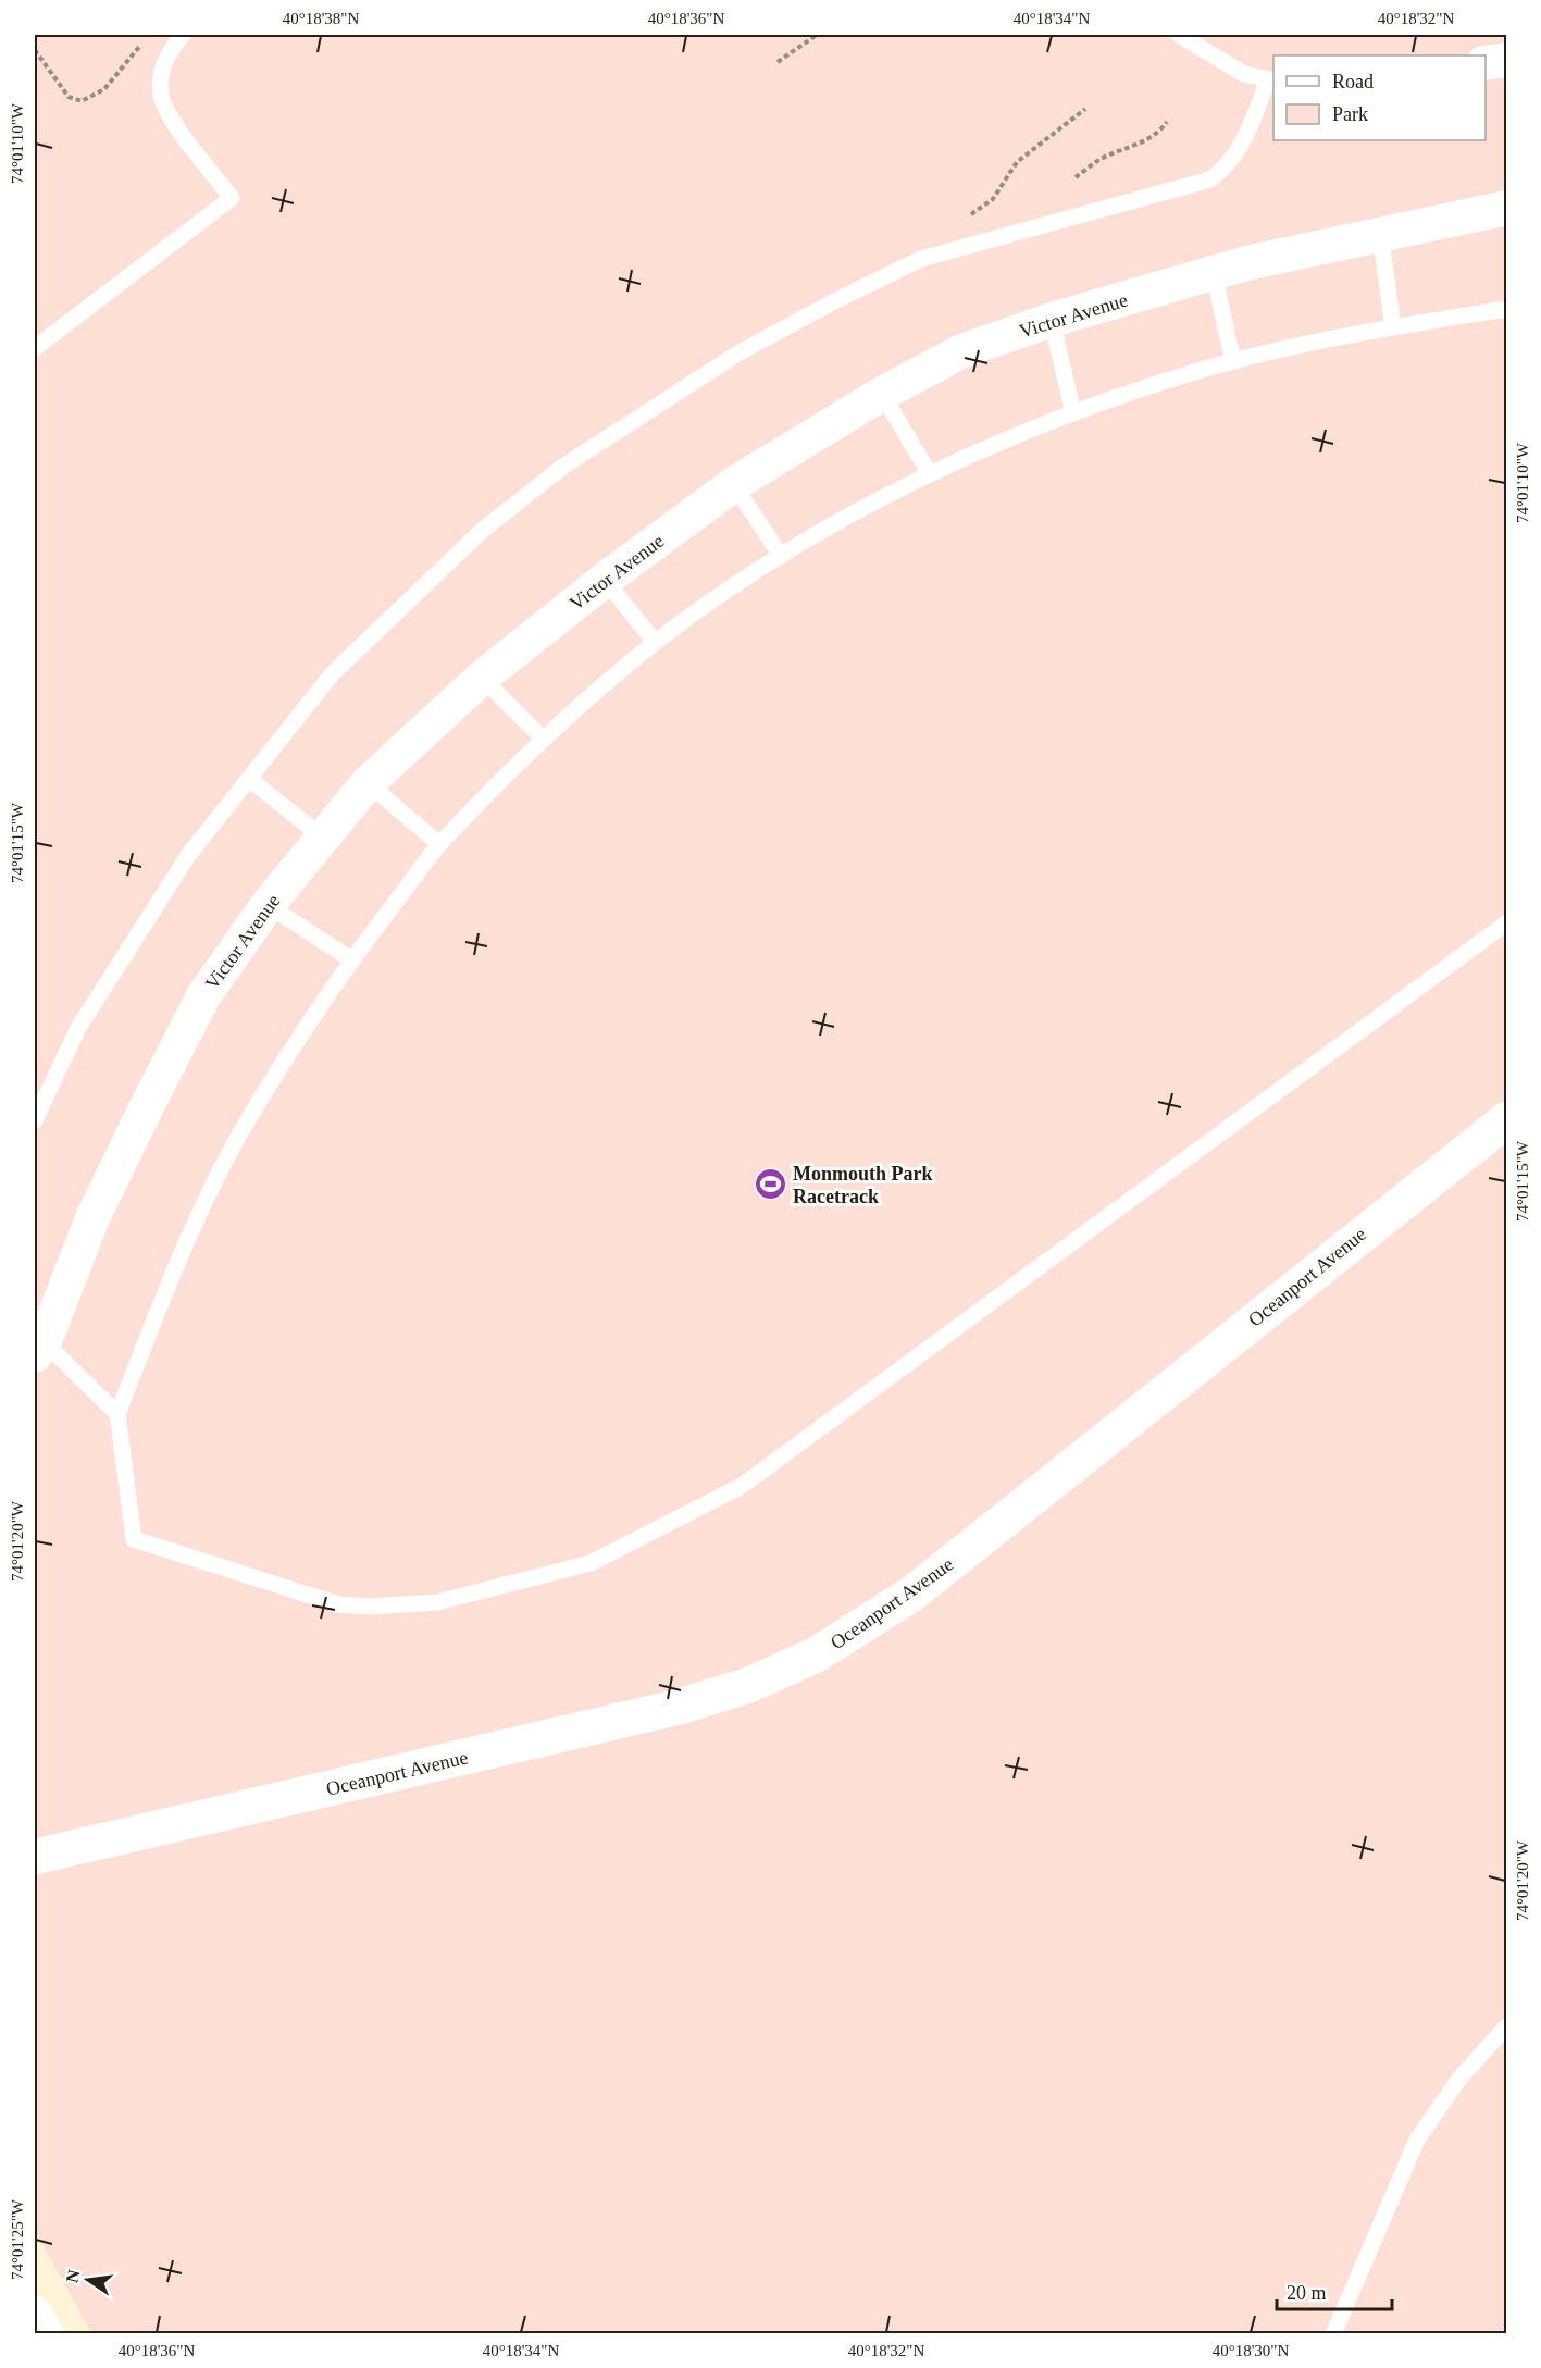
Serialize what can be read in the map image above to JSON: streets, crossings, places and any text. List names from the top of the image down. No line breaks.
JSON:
{"streets":{"main road":["Oceanport Avenue"],"street":["Victor Avenue"]},"places":{"sports":["Monmouth Park Racetrack"]},"legend":["Road","Park"],"scale_bar":"20 m","north":"left","coordinates":["40°18'38\"N","40°18'36\"N","40°18'34\"N","40°18'32\"N","74°01'10\"W","74°01'15\"W","74°01'20\"W","74°01'25\"W","40°18'30\"N"]}
